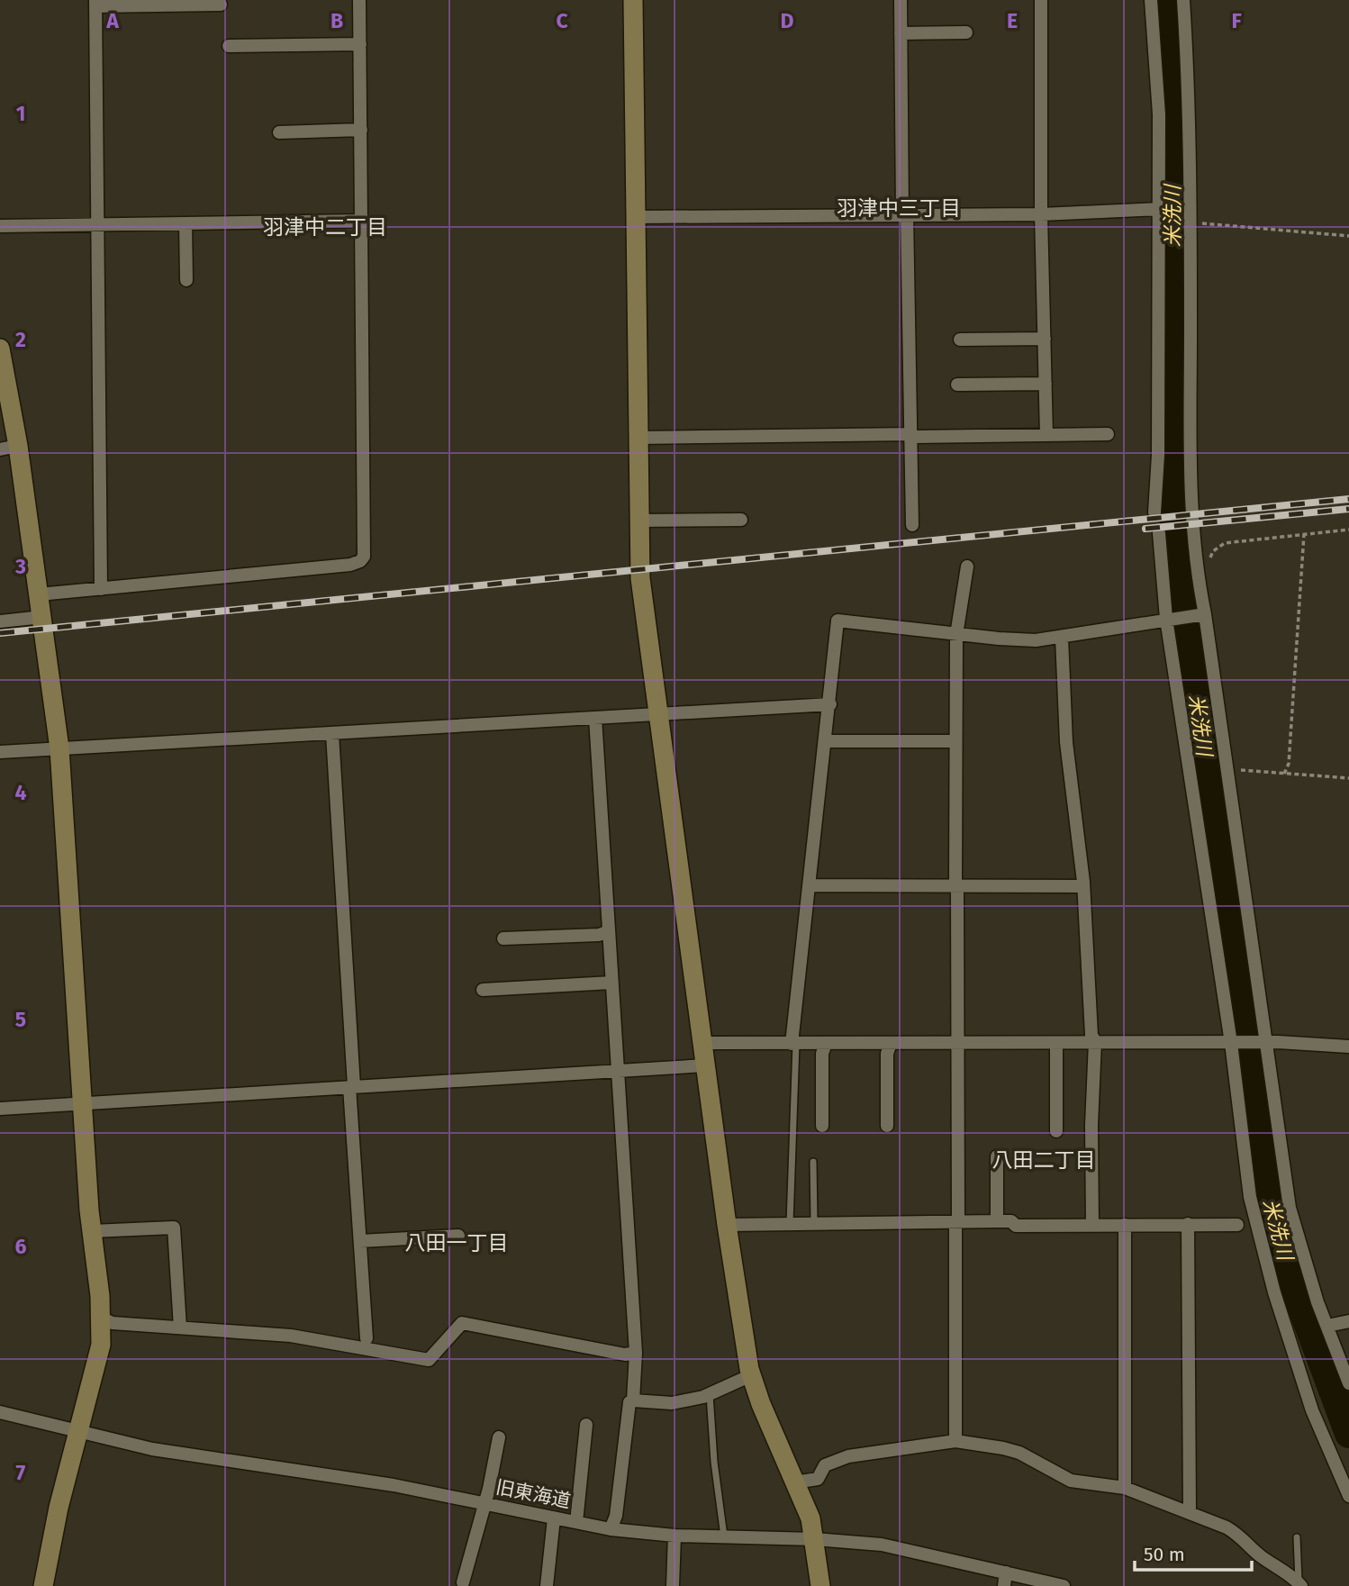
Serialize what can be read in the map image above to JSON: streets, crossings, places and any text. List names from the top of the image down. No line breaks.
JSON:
{"streets":{"street":["旧東海道"]},"districts":["羽津中三丁目","羽津中二丁目","八田二丁目","八田一丁目"],"water":["米洗川"],"scale_bar":"50 m","grid":{"columns":["A","B","C","D","E","F"],"rows":["1","2","3","4","5","6","7"]}}
